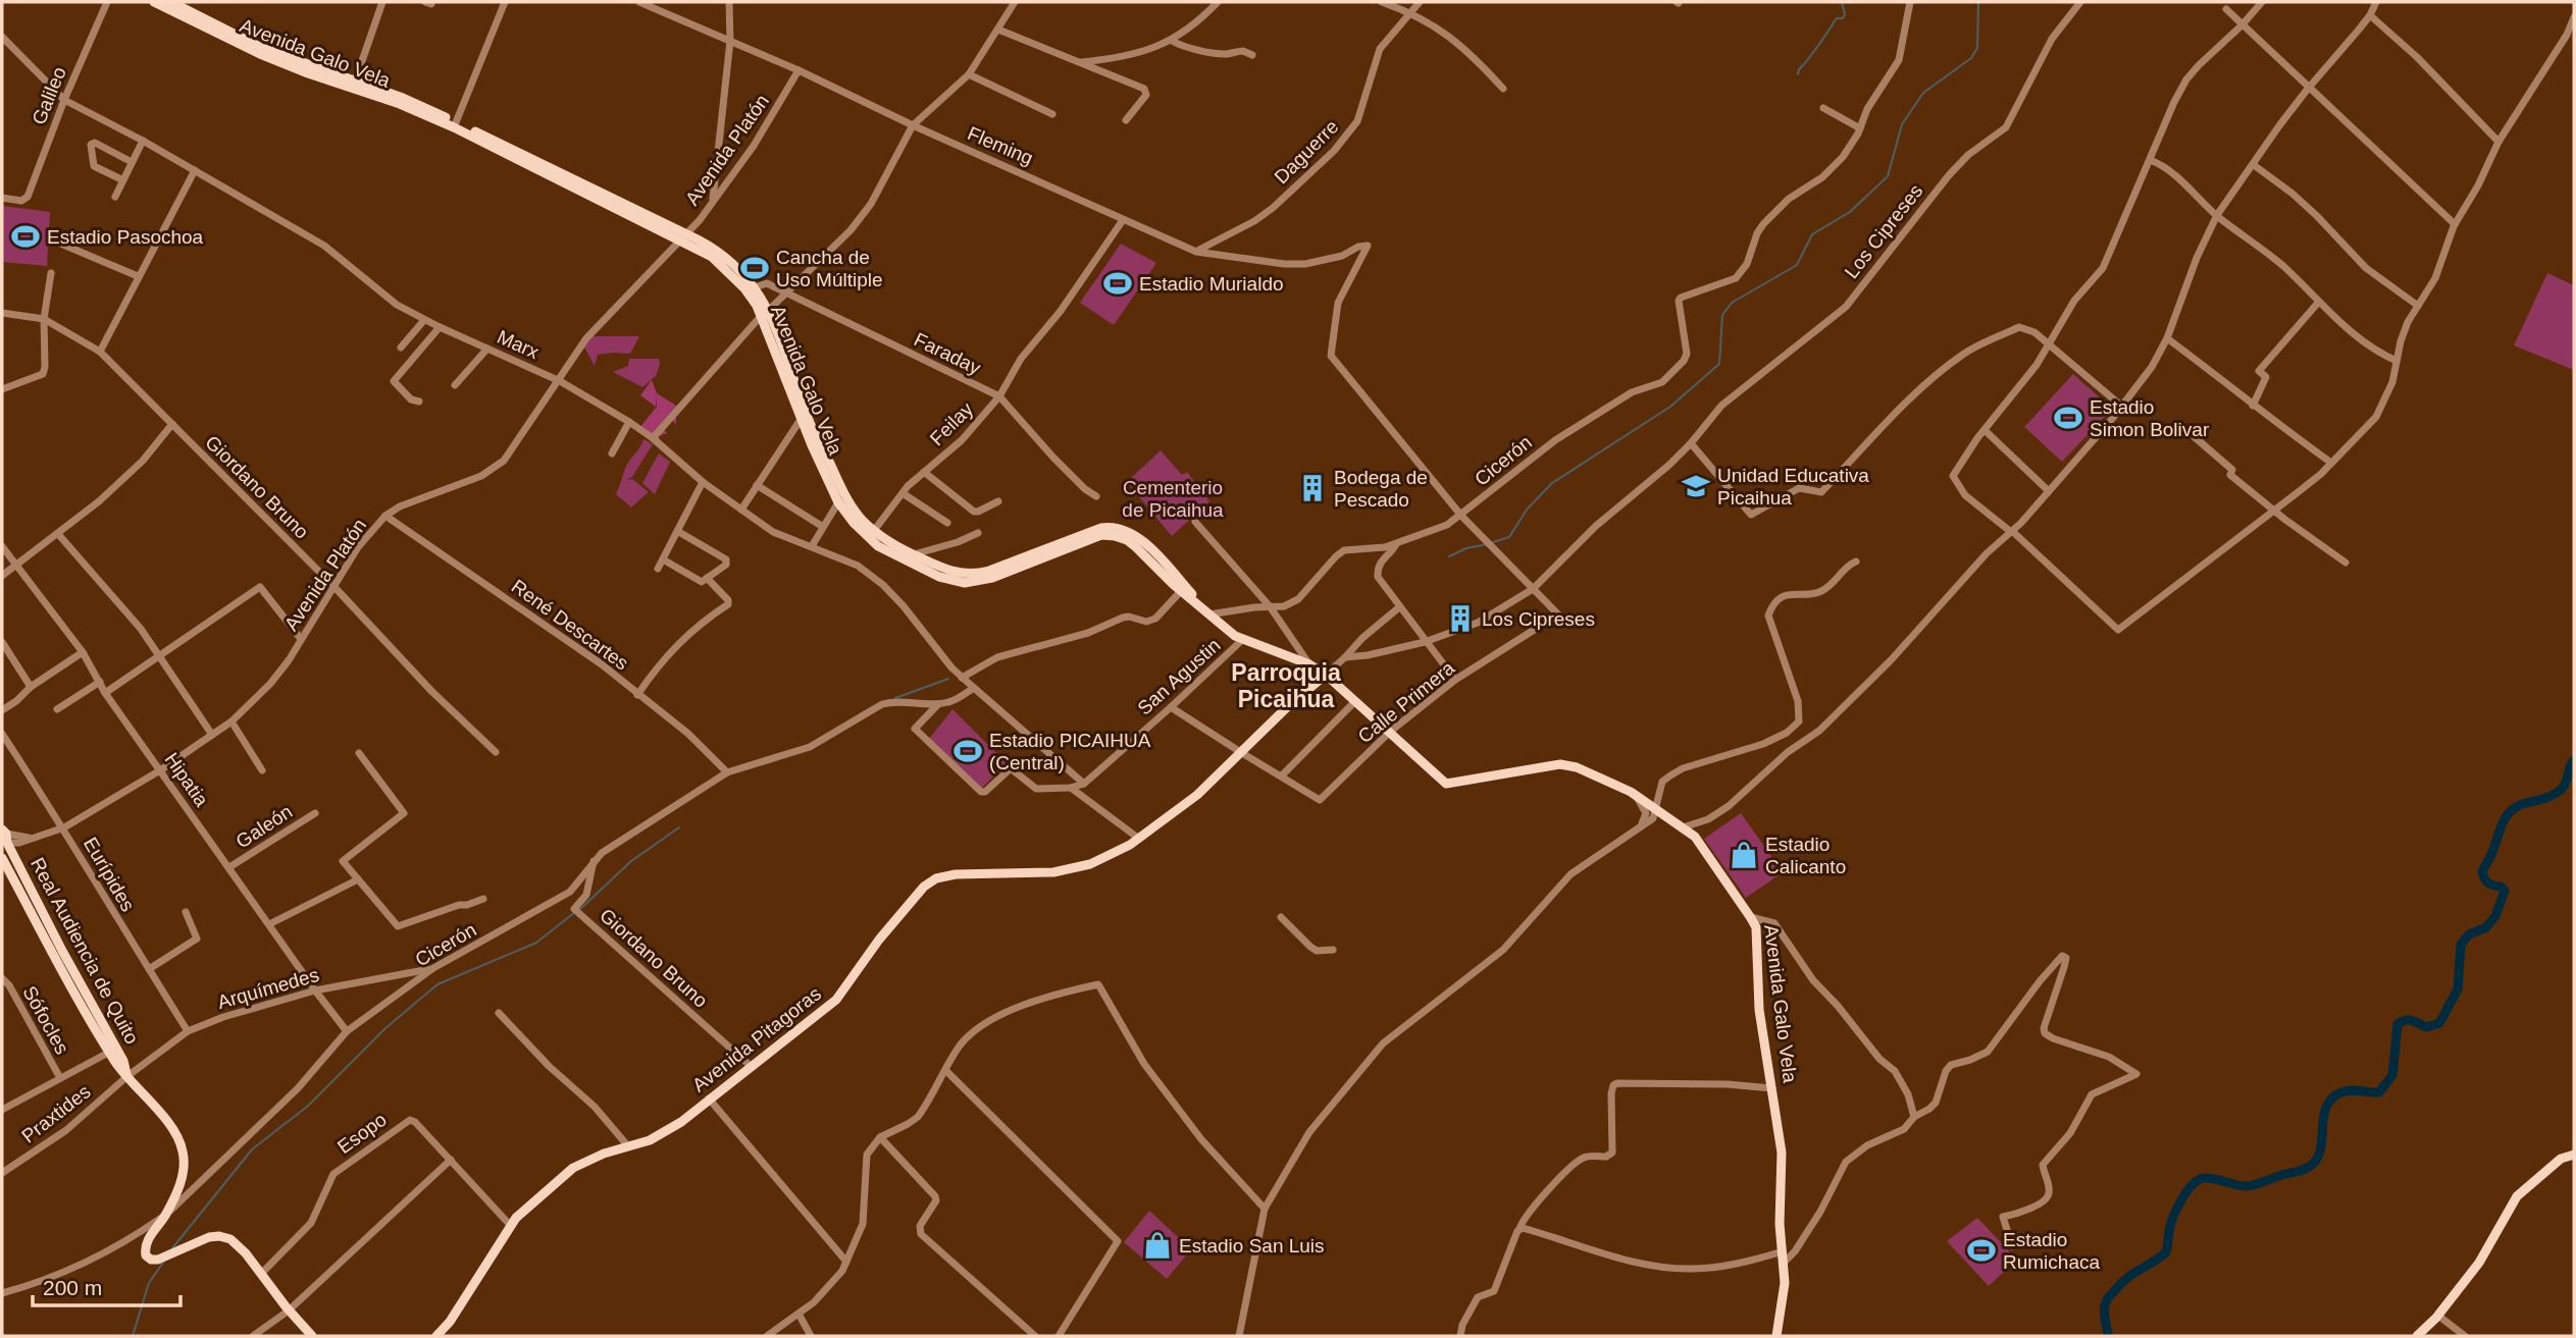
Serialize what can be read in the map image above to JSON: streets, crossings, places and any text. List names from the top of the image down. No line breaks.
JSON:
{"streets":{"main road":["Avenida Galo Vela","Real Audiencia de Quito","Avenida Pitagoras"],"street":["Galileo","Fleming","Avenida Platón","Daguerre","Los Cipreses","Marx","Faraday","Feilay","Cicerón","Giordano Bruno","René Descartes","San Agustin","Calle Primera","Hipatia","Galeón","Eurípides","Arquímedes","Sófocles","Praxtides","Esopo"]},"crossings":[["Avenida Galo Vela","Avenida Platón"],["Avenida Galo Vela","Faraday"],["Avenida Galo Vela","Feilay"],["Avenida Galo Vela","Cicerón"],["Avenida Galo Vela","San Agustin"],["Avenida Galo Vela","Calle Primera"],["Avenida Galo Vela","Avenida Pitagoras"],["Galileo","Marx"],["Fleming","Avenida Platón"],["Fleming","Daguerre"],["Fleming","Feilay"],["Fleming","Cicerón"],["Avenida Platón","Marx"],["Avenida Platón","Giordano Bruno"],["Avenida Platón","René Descartes"],["Avenida Platón","Hipatia"],["Avenida Platón","Eurípides"],["Avenida Platón","Real Audiencia de Quito"],["Los Cipreses","Calle Primera"],["Marx","San Agustin"],["Faraday","Feilay"],["Cicerón","Giordano Bruno"],["Cicerón","René Descartes"],["Cicerón","Hipatia"],["Cicerón","Real Audiencia de Quito"],["Cicerón","Arquímedes"],["Giordano Bruno","Avenida Pitagoras"],["Hipatia","Galeón"],["Hipatia","Arquímedes"],["Eurípides","Arquímedes"],["Real Audiencia de Quito","Arquímedes"],["Real Audiencia de Quito","Praxtides"],["Real Audiencia de Quito","Esopo"],["Arquímedes","Praxtides"]],"districts":["Parroquia Picaihua"],"parks":["Cementerio de Picaihua"],"places":{"sports":["Estadio Pasochoa","Cancha de Uso Múltiple","Estadio Murialdo","Estadio Simon Bolivar","Estadio PICAIHUA (Central)","Estadio Rumichaca"],"school or university":["Unidad Educativa Picaihua"],"building":["Bodega de Pescado","Los Cipreses"],"shop":["Estadio Calicanto","Estadio San Luis"]},"scale_bar":"200 m"}
